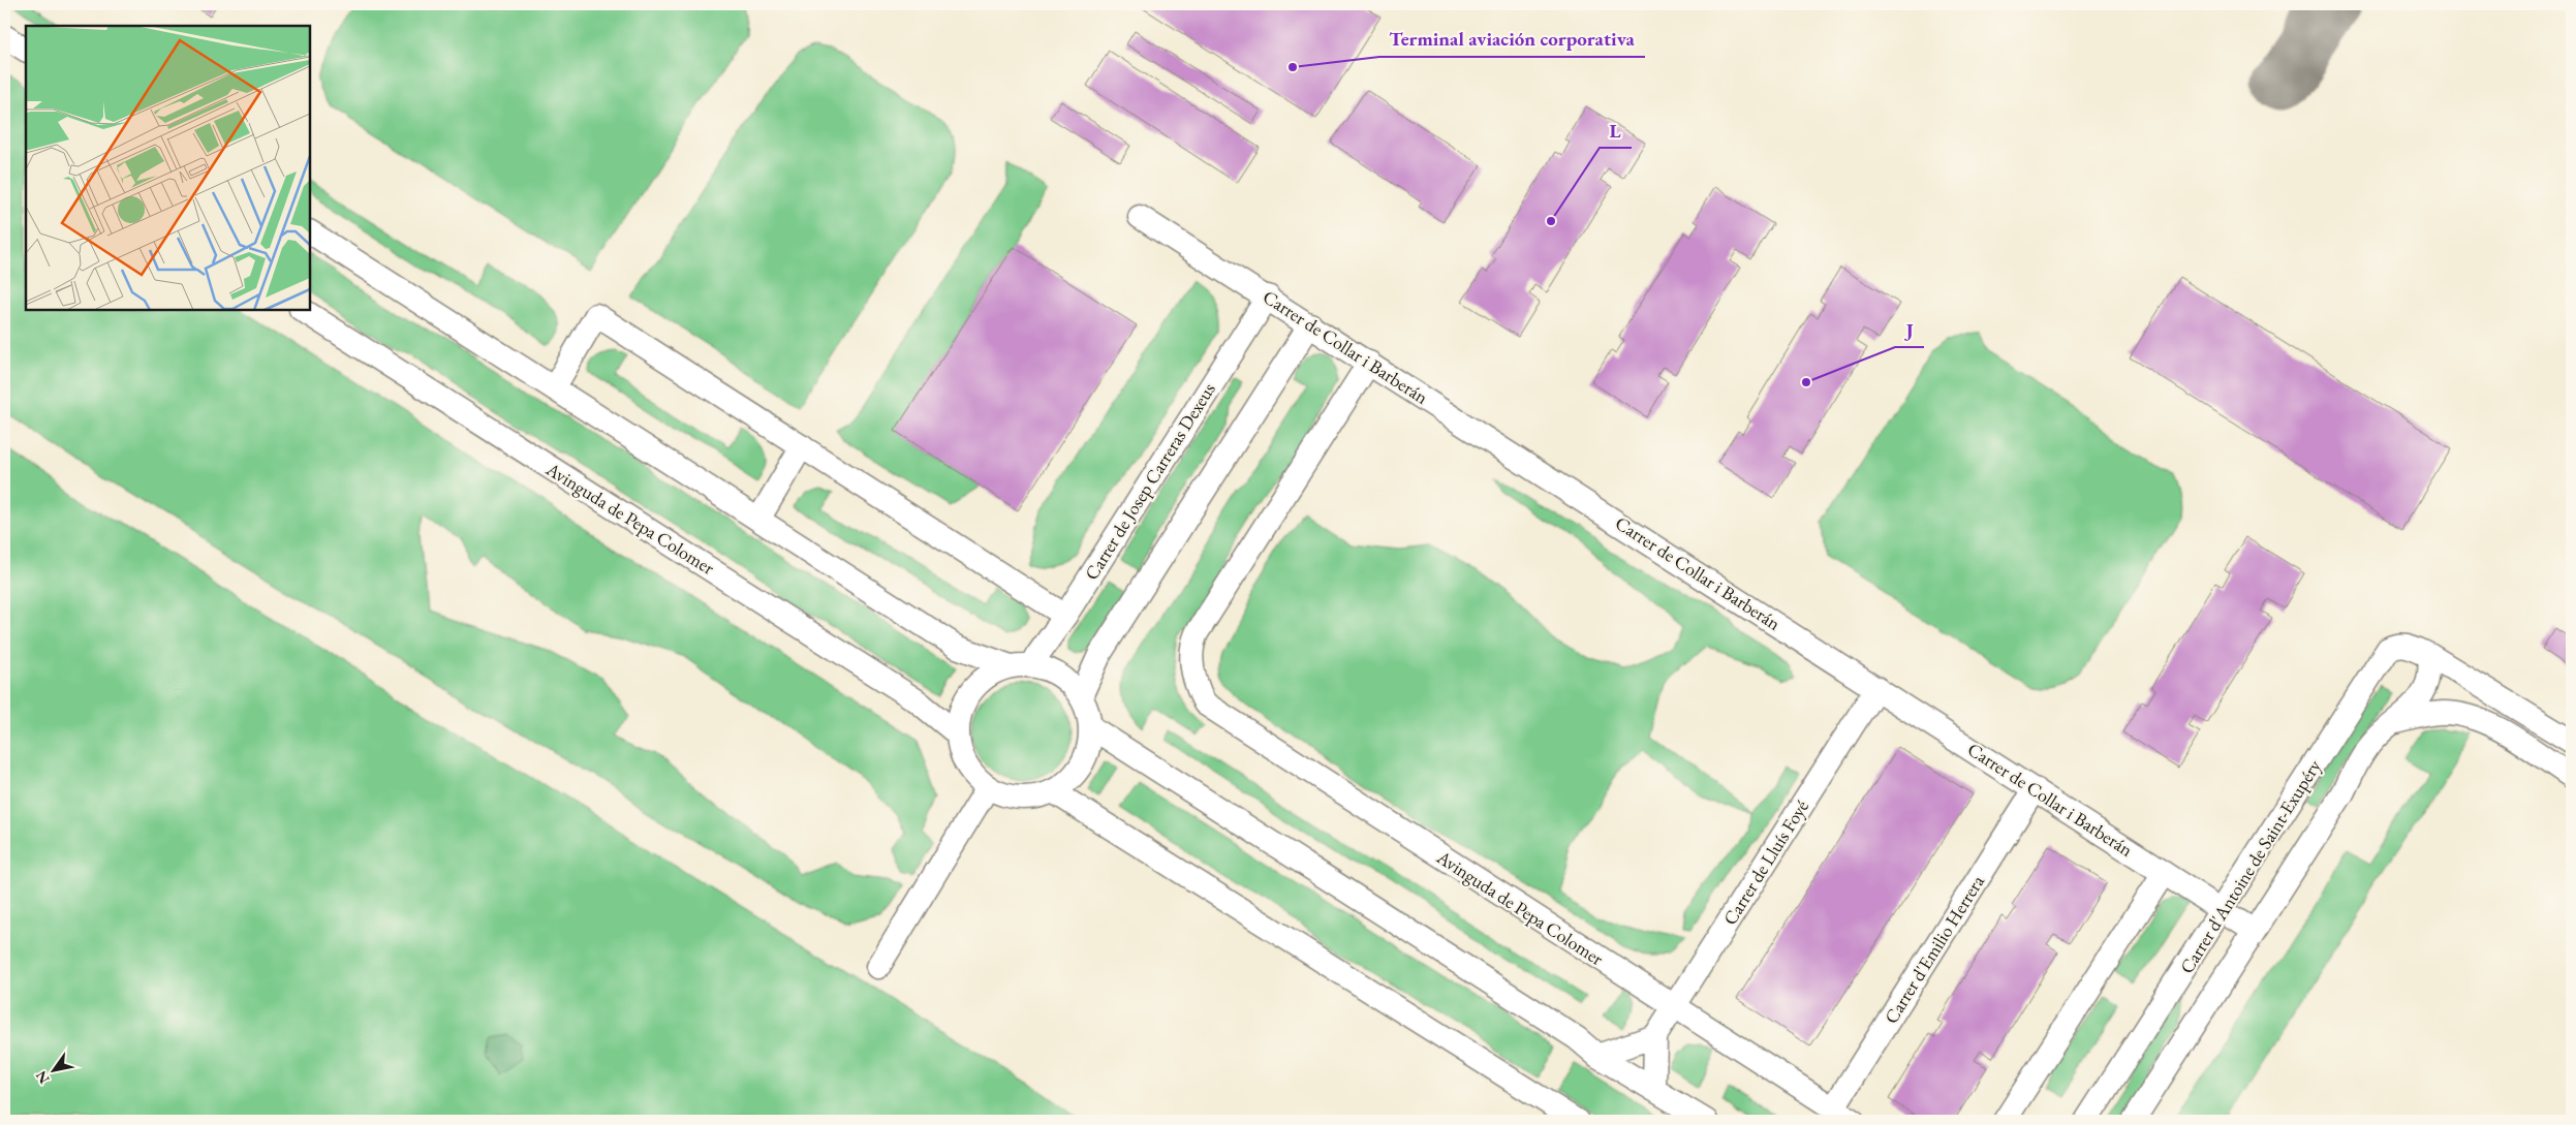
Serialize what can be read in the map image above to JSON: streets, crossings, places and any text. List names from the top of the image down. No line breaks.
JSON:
{"streets":{"street":["Carrer de Collar i Barberán","Carrer de Josep Carreras Dexeus","Avinguda de Pepa Colomer","Carrer de Lluís Foyé","Carrer d'Antoine de Saint-Exupéry","Carrer d'Emilio Herrera"]},"crossings":[["Carrer de Collar i Barberán","Carrer de Josep Carreras Dexeus"],["Carrer de Collar i Barberán","Avinguda de Pepa Colomer"],["Carrer de Collar i Barberán","Carrer de Lluís Foyé"],["Carrer de Collar i Barberán","Carrer d'Antoine de Saint-Exupéry"],["Carrer de Collar i Barberán","Carrer d'Emilio Herrera"],["Carrer de Josep Carreras Dexeus","Avinguda de Pepa Colomer"],["Avinguda de Pepa Colomer","Carrer de Lluís Foyé"],["Avinguda de Pepa Colomer","Carrer d'Emilio Herrera"]],"places":["Terminal aviación corporativa","L","J"],"north":"bottom left"}
